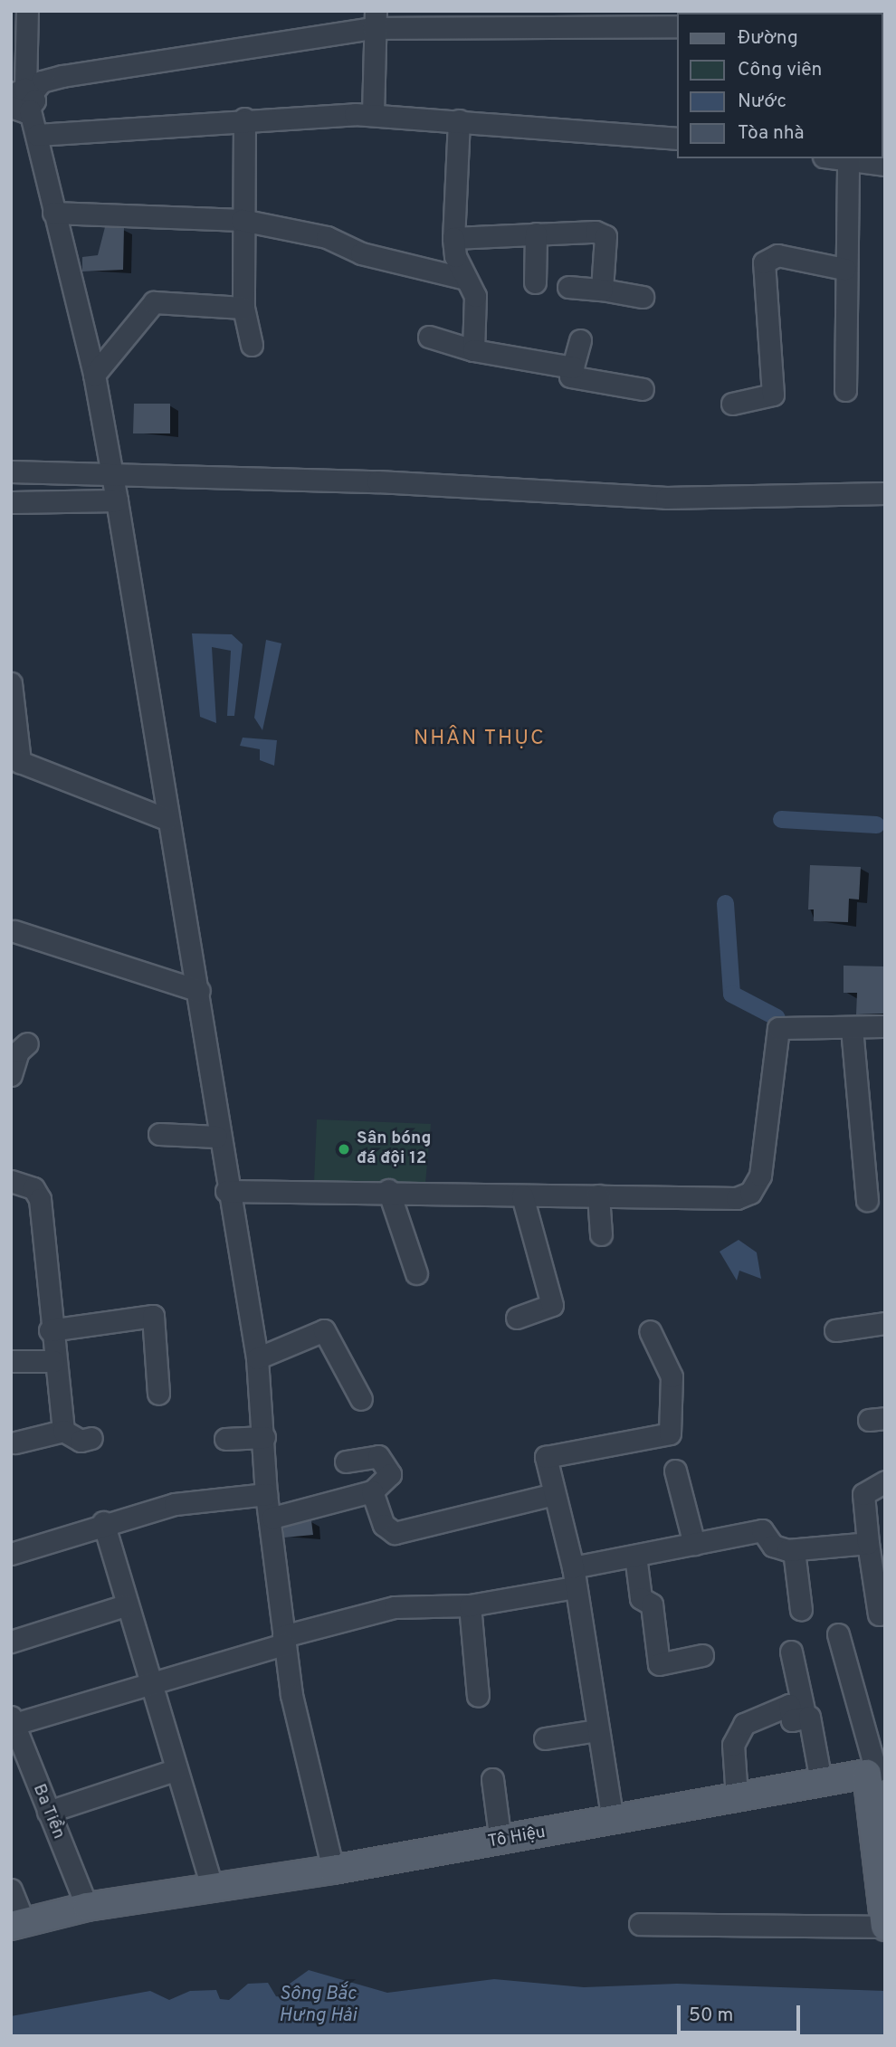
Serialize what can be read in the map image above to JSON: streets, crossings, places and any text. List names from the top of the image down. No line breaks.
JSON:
{"streets":{"main road":["Tô Hiệu"],"street":["Ba Tiền"]},"crossings":[["Ba Tiền","Tô Hiệu"]],"districts":["NHÂN THỤC"],"water":["Sông Bắc Hưng Hải"],"places":["Sân bóng đá đội 12"],"legend":["Đường","Công viên","Nước","Tòa nhà"],"scale_bar":"50 m"}
